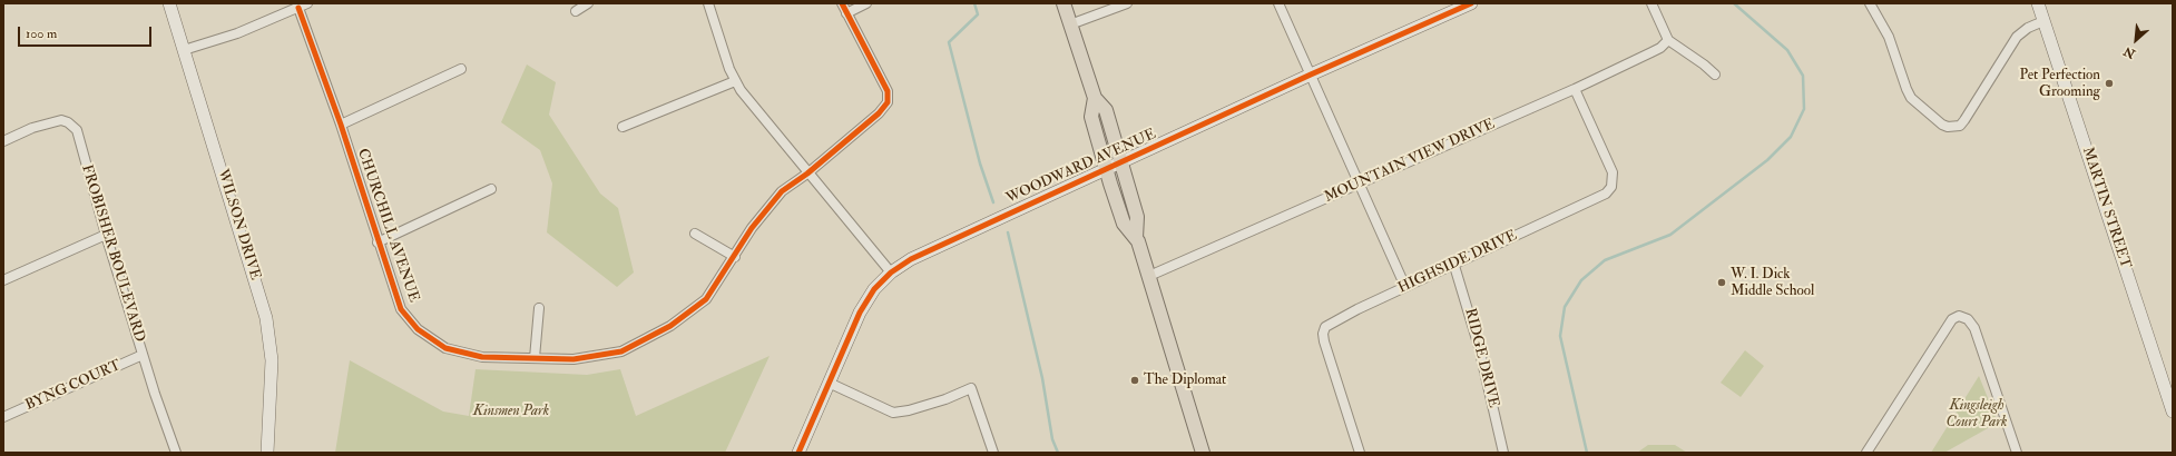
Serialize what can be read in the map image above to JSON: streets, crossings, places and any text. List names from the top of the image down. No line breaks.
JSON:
{"streets":{"street":["MOUNTAIN VIEW DRIVE","WOODWARD AVENUE","MARTIN STREET","WILSON DRIVE","CHURCHILL AVENUE","FROBISHER BOULEVARD","HIGHSIDE DRIVE","RIDGE DRIVE","BYNG COURT"]},"crossings":[["MOUNTAIN VIEW DRIVE","HIGHSIDE DRIVE"],["FROBISHER BOULEVARD","BYNG COURT"],["HIGHSIDE DRIVE","RIDGE DRIVE"]],"parks":["Kingsleigh Court Park","Kinsmen Park"],"places":["Pet Perfection Grooming","W. I. Dick Middle School","The Diplomat"],"scale_bar":"100 m","north":"bottom left"}
